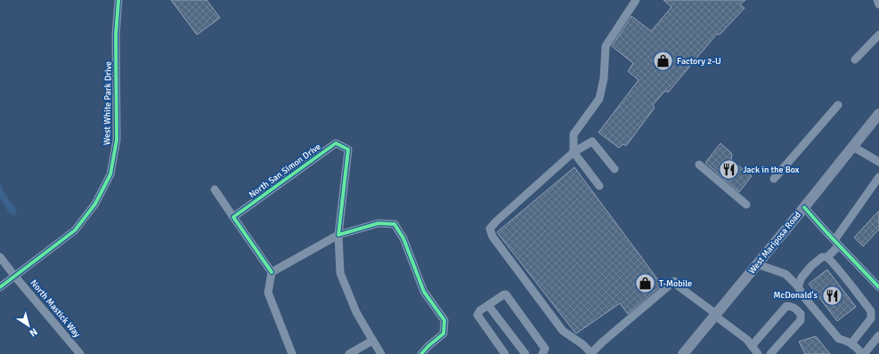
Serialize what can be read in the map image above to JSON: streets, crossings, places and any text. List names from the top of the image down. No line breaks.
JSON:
{"streets":{"main road":["West Mariposa Road"],"street":["West White Park Drive","North San Simon Drive","North Mastick Way"]},"crossings":[["West White Park Drive","North Mastick Way"]],"places":{"shop":["Factory 2-U","T-Mobile"],"restaurant":["Jack in the Box","McDonald's"]},"north":"bottom right"}
